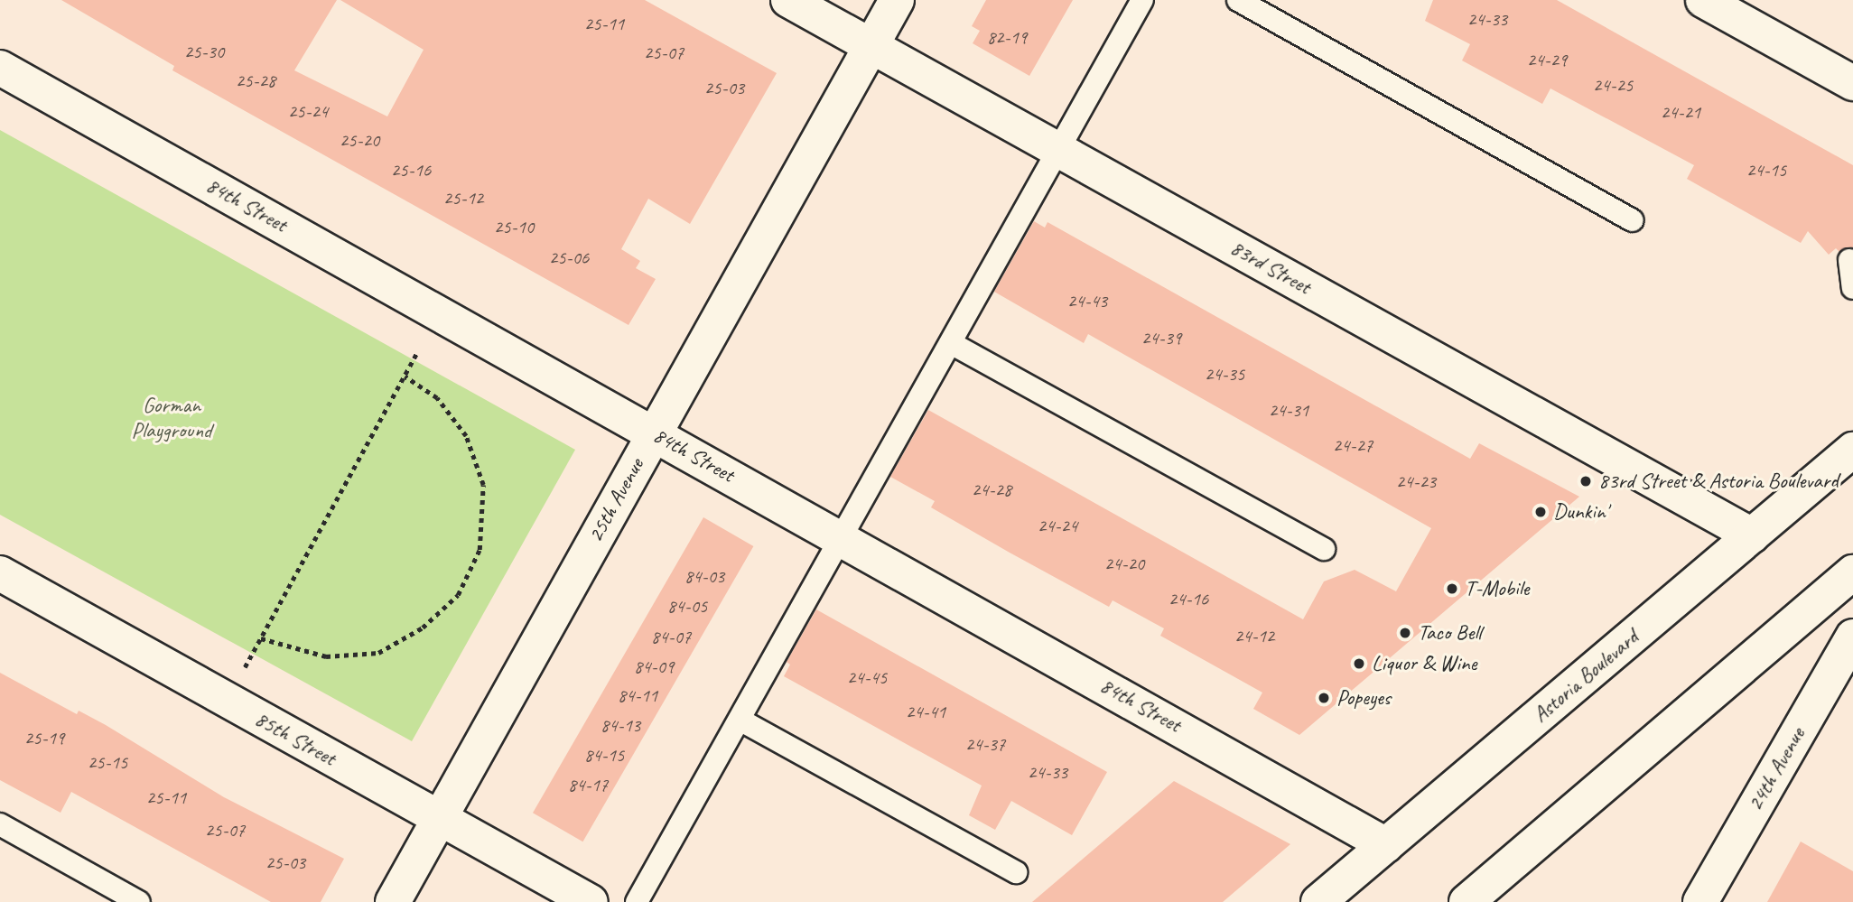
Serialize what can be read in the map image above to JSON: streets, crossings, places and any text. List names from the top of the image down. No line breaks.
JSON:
{"streets":{"street":["84th Street","83rd Street","25th Avenue","Astoria Boulevard","85th Street","24th Avenue"]},"crossings":[["84th Street","25th Avenue"],["84th Street","Astoria Boulevard"],["83rd Street","25th Avenue"],["83rd Street","Astoria Boulevard"],["25th Avenue","85th Street"]],"parks":["Gorman Playground"],"places":["83rd Street & Astoria Boulevard","Dunkin'","T-Mobile","Taco Bell","Liquor & Wine","Popeyes"],"house_numbers":["24-33","25-11","82-19","25-30","25-07","24-29","25-28","24-25","25-03","25-24","24-21","25-20","25-16","24-15","25-12","25-10","25-06","24-43","24-39","24-35","24-31","24-27","24-23","24-28","24-24","24-20","84-03","24-16","84-05","24-12","84-07","84-09","24-45","84-11","24-41","84-13","25-19","24-37","84-15","25-15","24-33","84-17","25-11","25-07","25-03"]}
